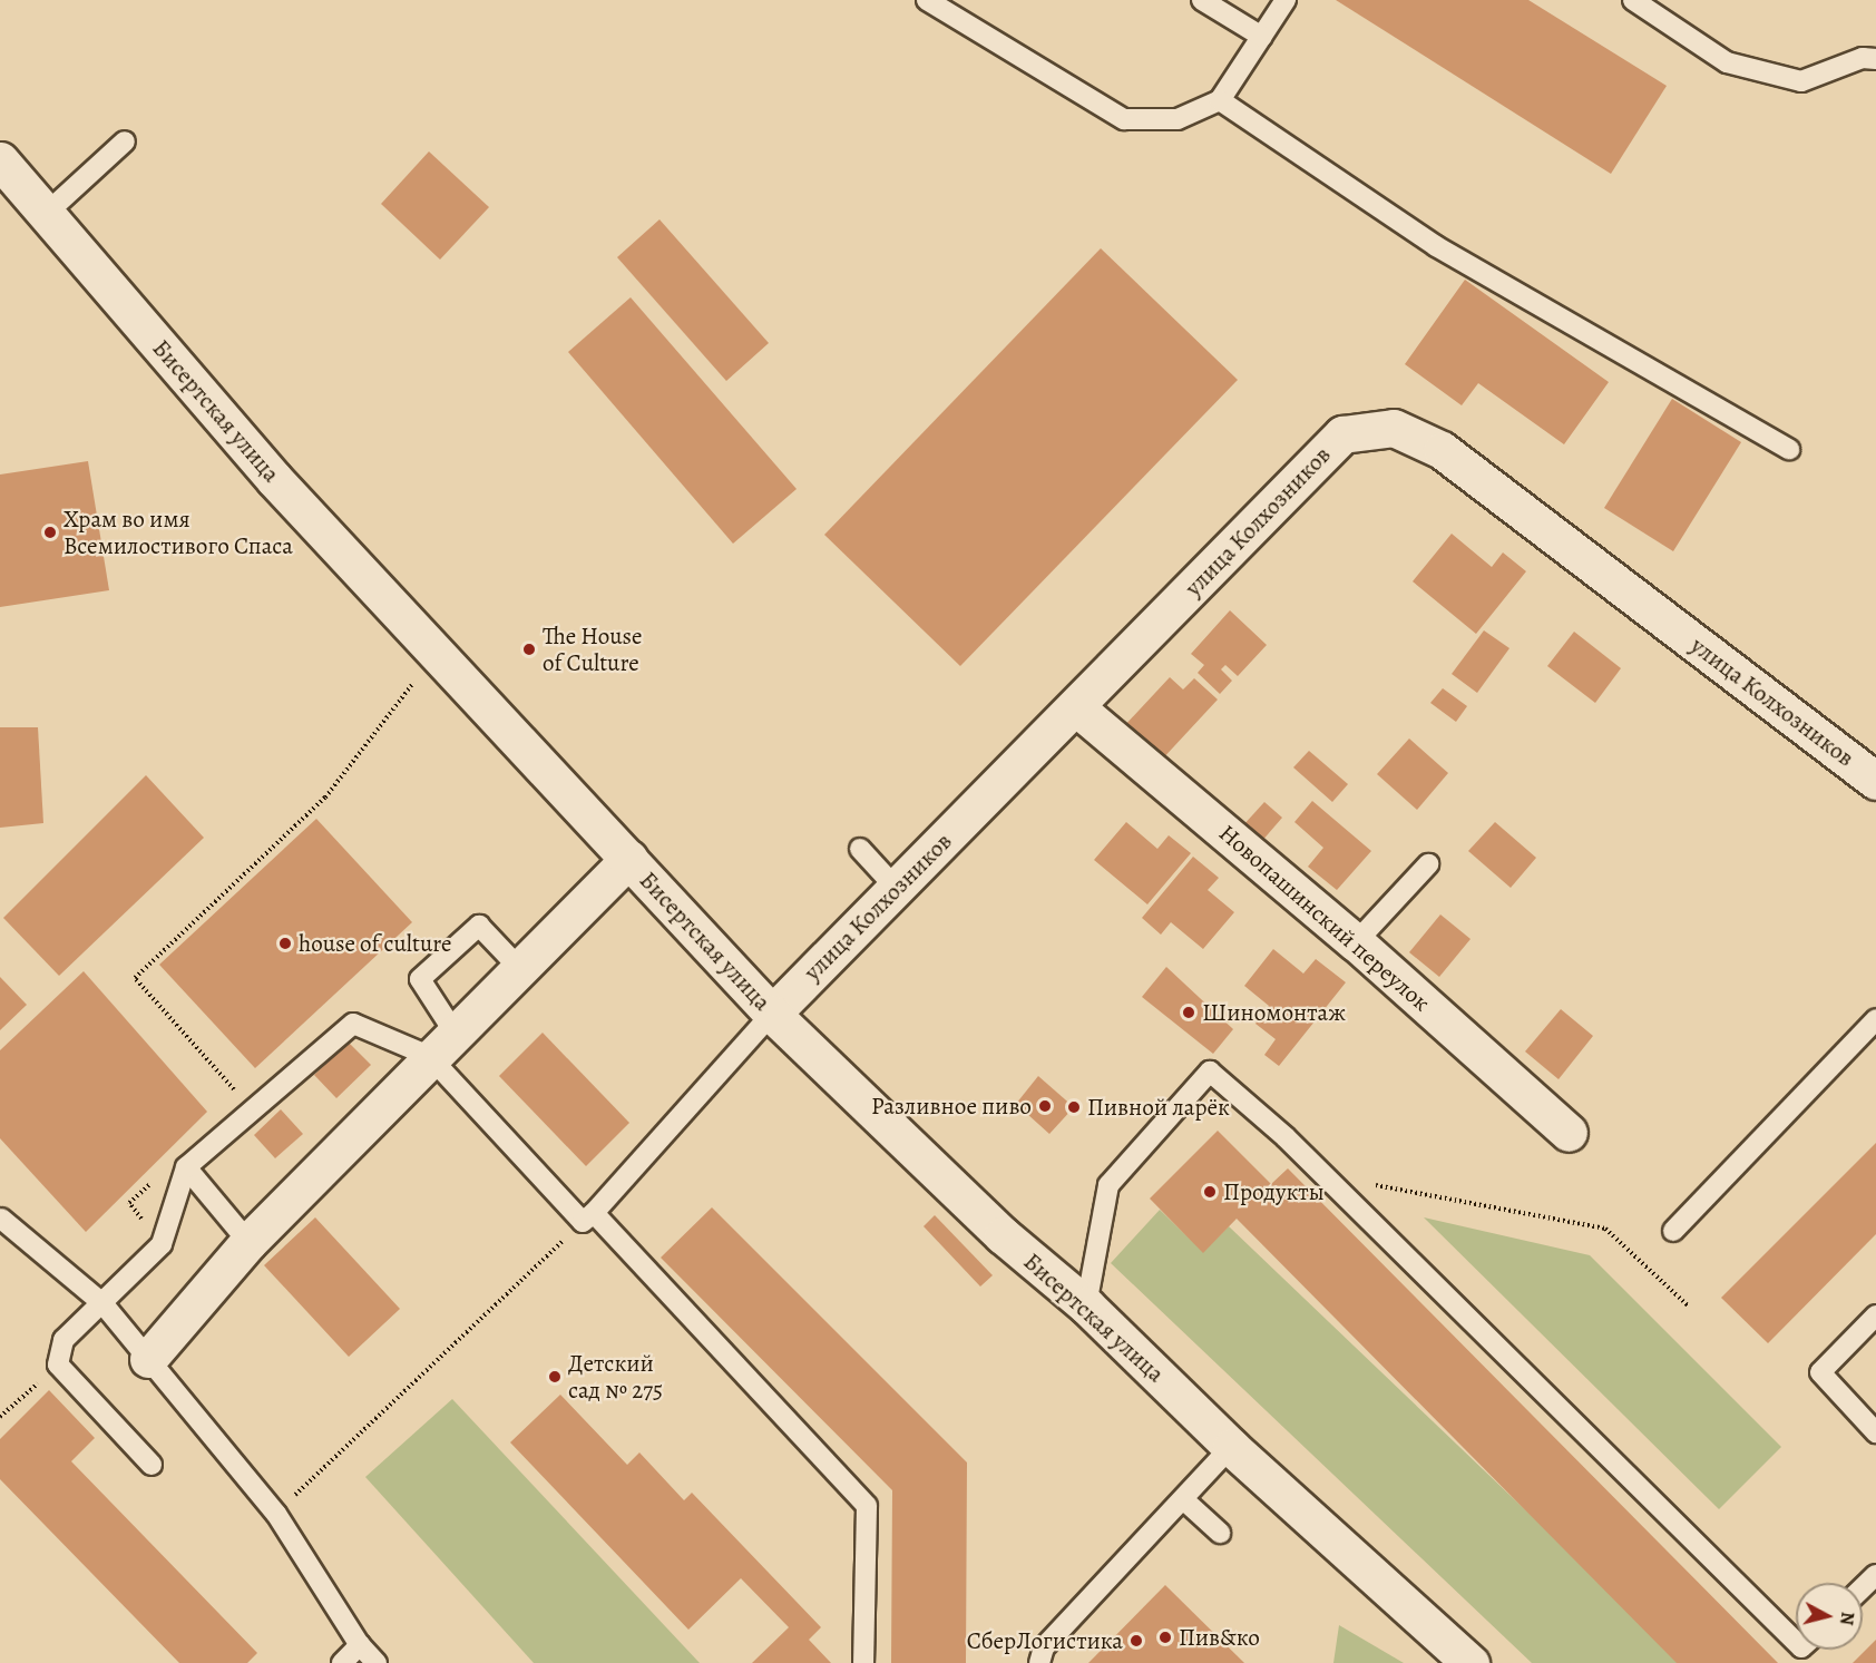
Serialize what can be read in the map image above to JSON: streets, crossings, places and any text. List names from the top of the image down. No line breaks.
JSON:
{"streets":{"street":["Бисертская улица","улица Колхозников","Новопашинский переулок"]},"crossings":[["Бисертская улица","улица Колхозников"],["улица Колхозников","Новопашинский переулок"]],"places":["Храм во имя Всемилостивого Спаса","The House of Culture","house of culture","Шиномонтаж","Разливное пиво","Пивной ларёк","Продукты","Детский сад № 275","Пив&ко","СберЛогистика"],"north":"right"}
